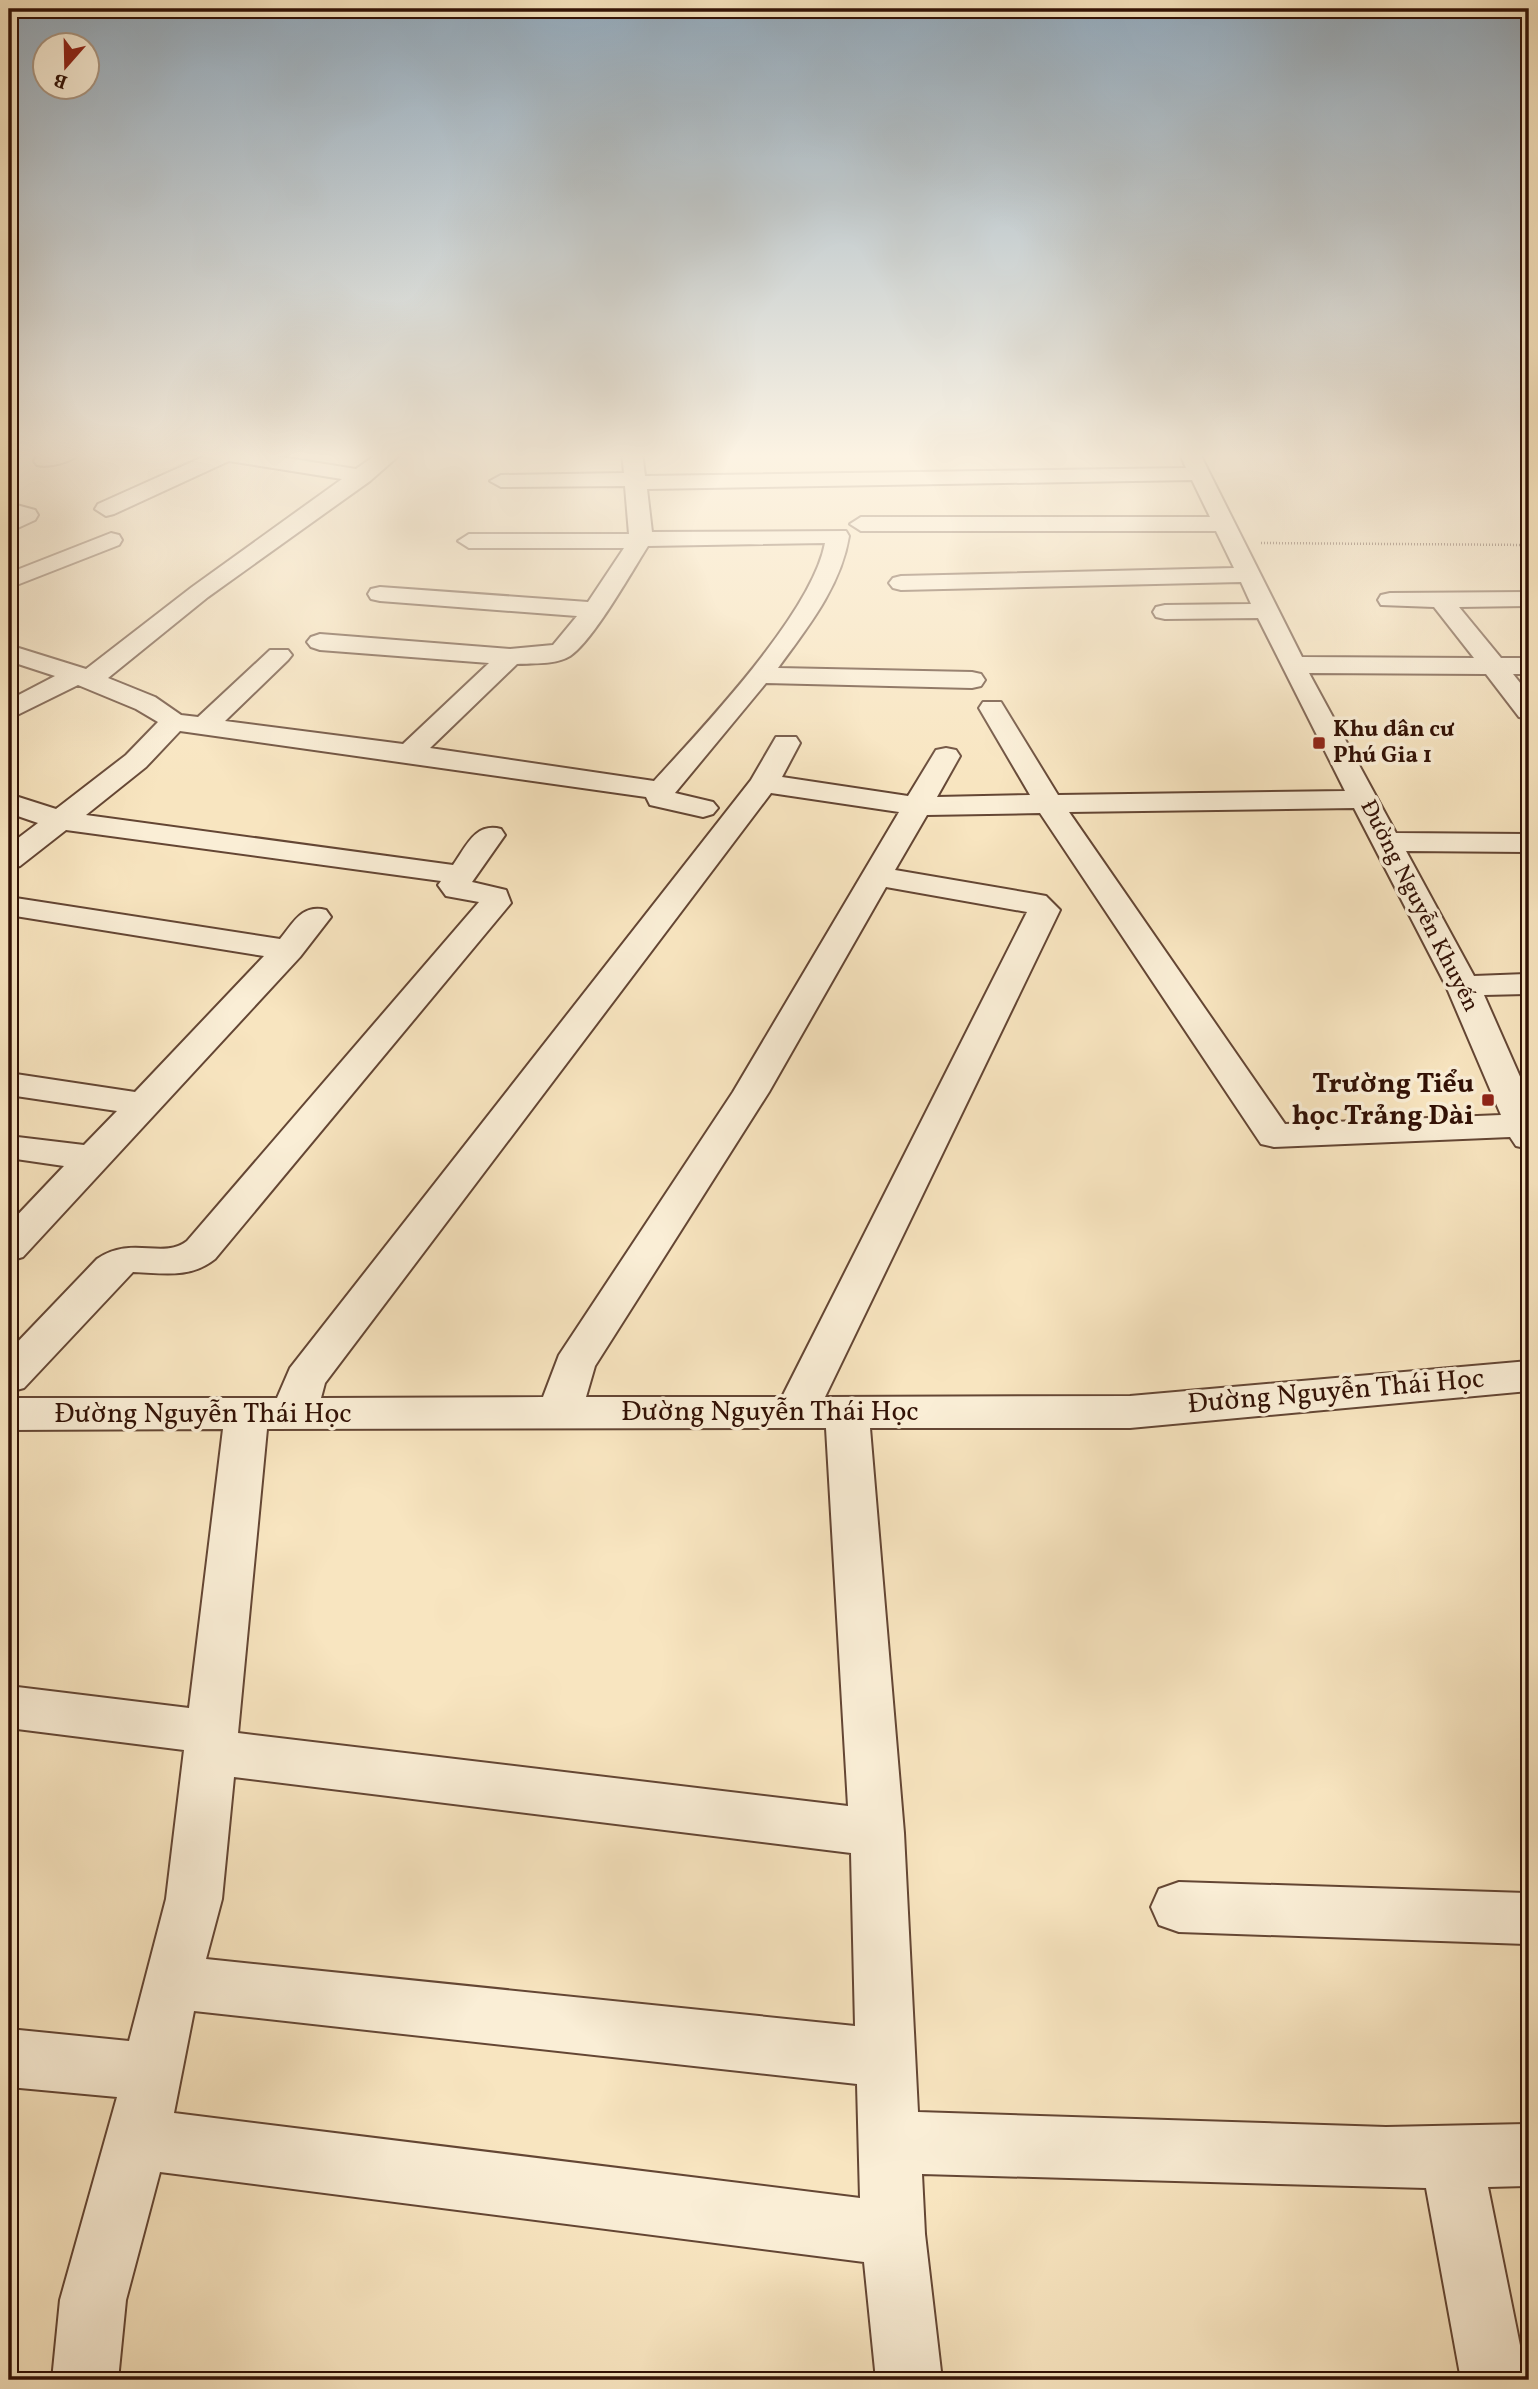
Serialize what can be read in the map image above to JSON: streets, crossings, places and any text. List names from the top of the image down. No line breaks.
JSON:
{"streets":{"street":["Đường Nguyễn Khuyến","Đường Nguyễn Thái Học"]},"places":{"transit":["Khu dân cư Phú Gia 1","Trường Tiểu học Trảng Dài"]},"north":"bottom"}
